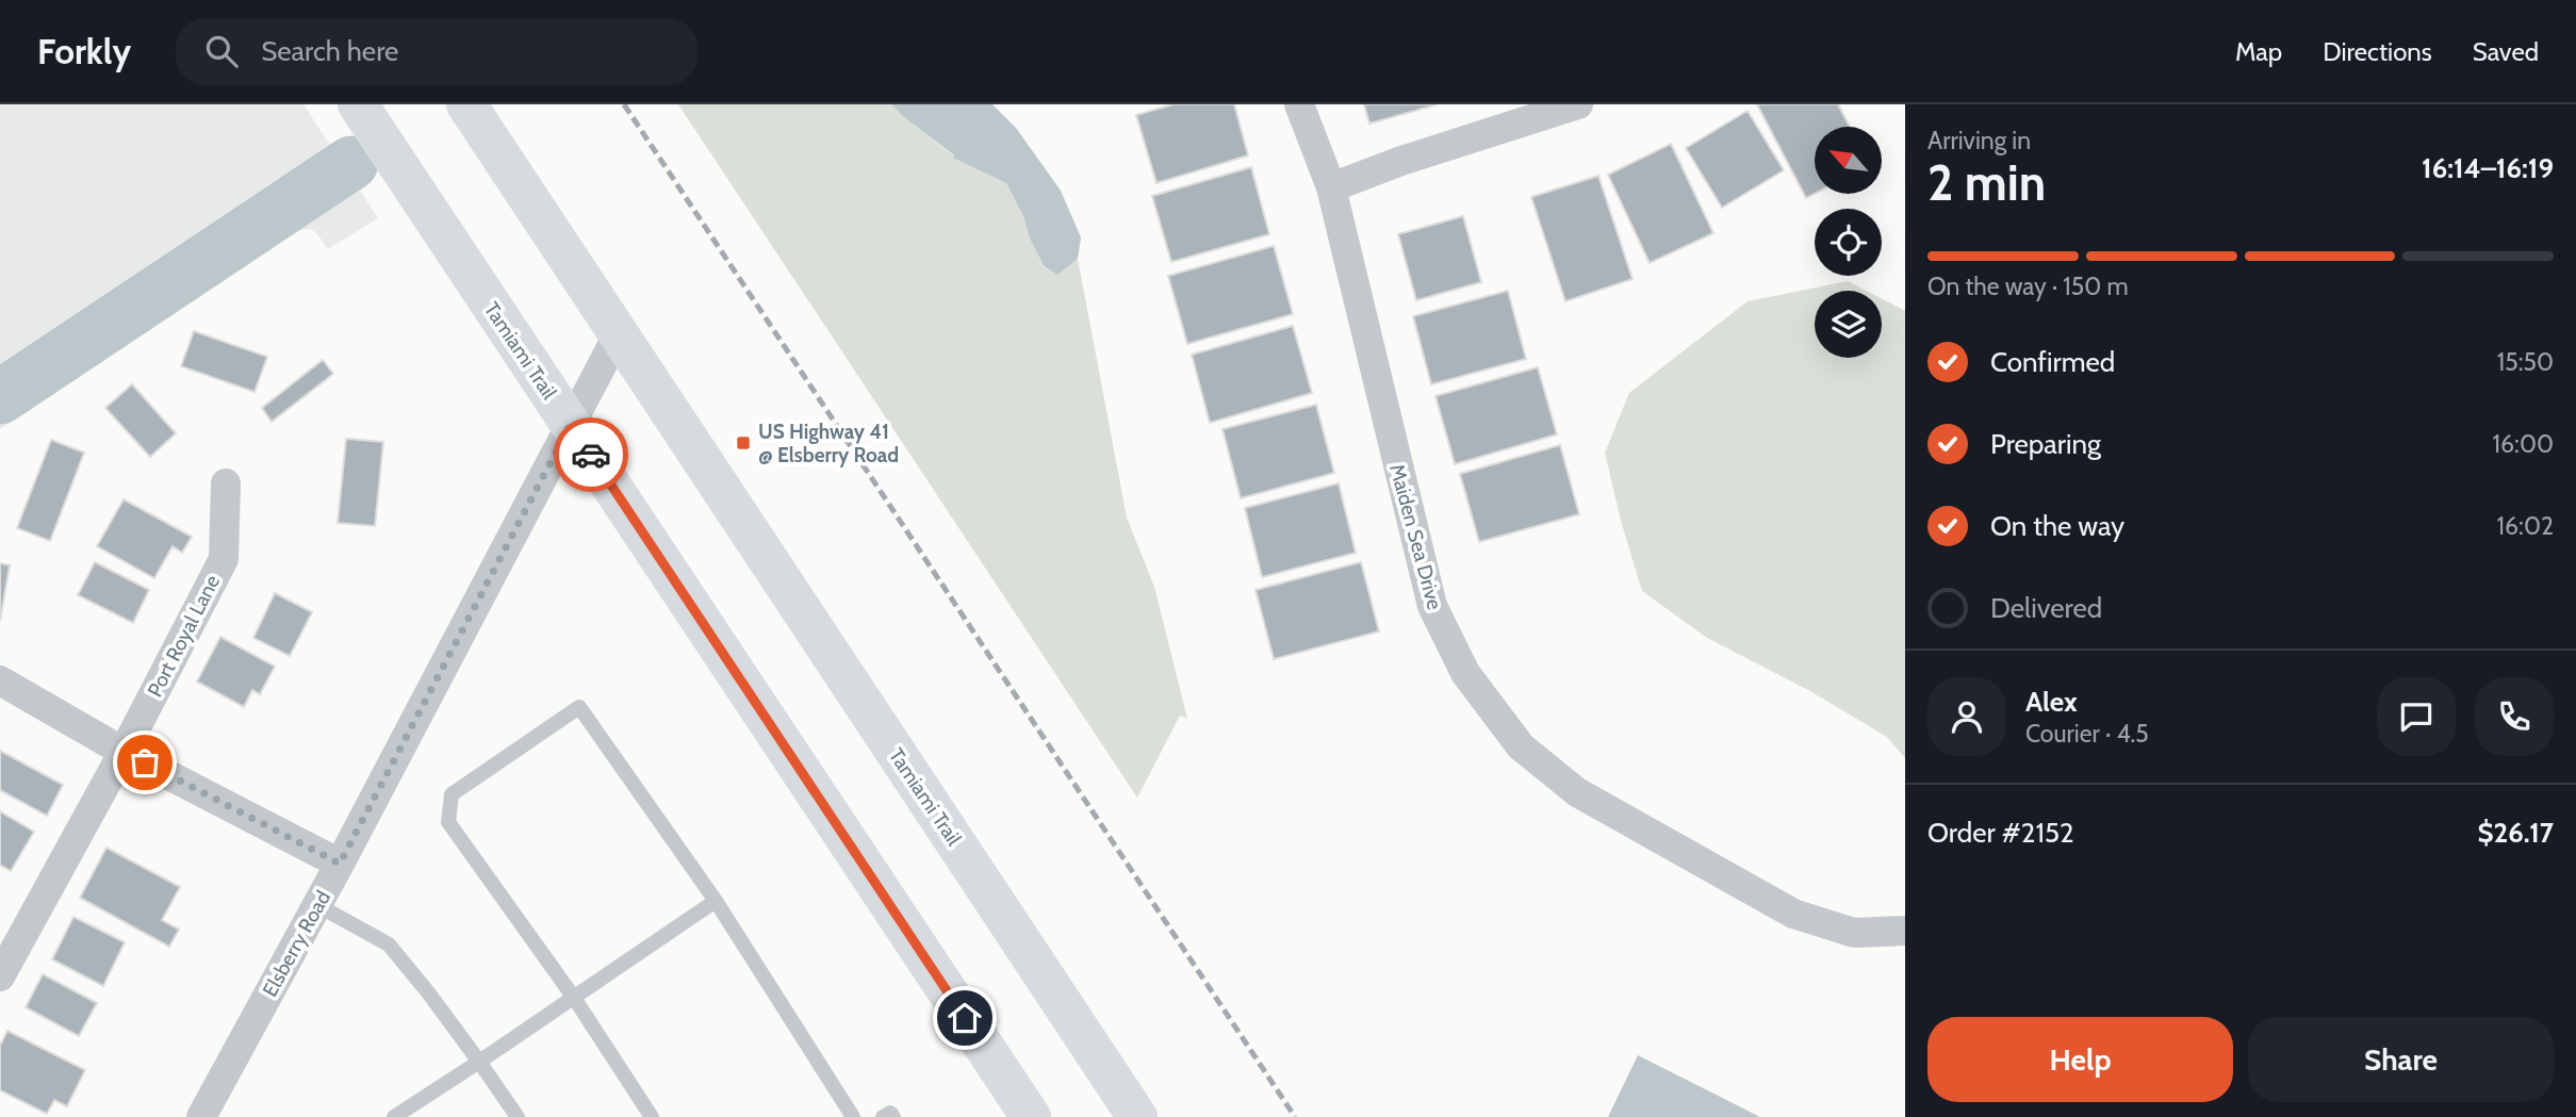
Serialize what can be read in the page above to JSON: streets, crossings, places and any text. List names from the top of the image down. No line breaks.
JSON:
{"streets":{"main road":["Tamiami Trail"],"street":["Maiden Sea Drive","Port Royal Lane","Elsberry Road"]},"crossings":[["Tamiami Trail","Elsberry Road"]],"places":{"transit":["US Highway 41 @ Elsberry Road"]},"north":"top left","page":{"header":"Forkly","search":"Search here","nav":["Map","Directions","Saved"],"heading":["2 min","Arriving in","16:14–16:19"],"panel":["Alex","Courier · 4.5","Order #2152","$26.17"],"bar":"On the way · 150 m","list":[["Confirmed","15:50"],["Preparing","16:00"],["On the way","16:02"],"Delivered"],"buttons":["Help","Share"]}}
